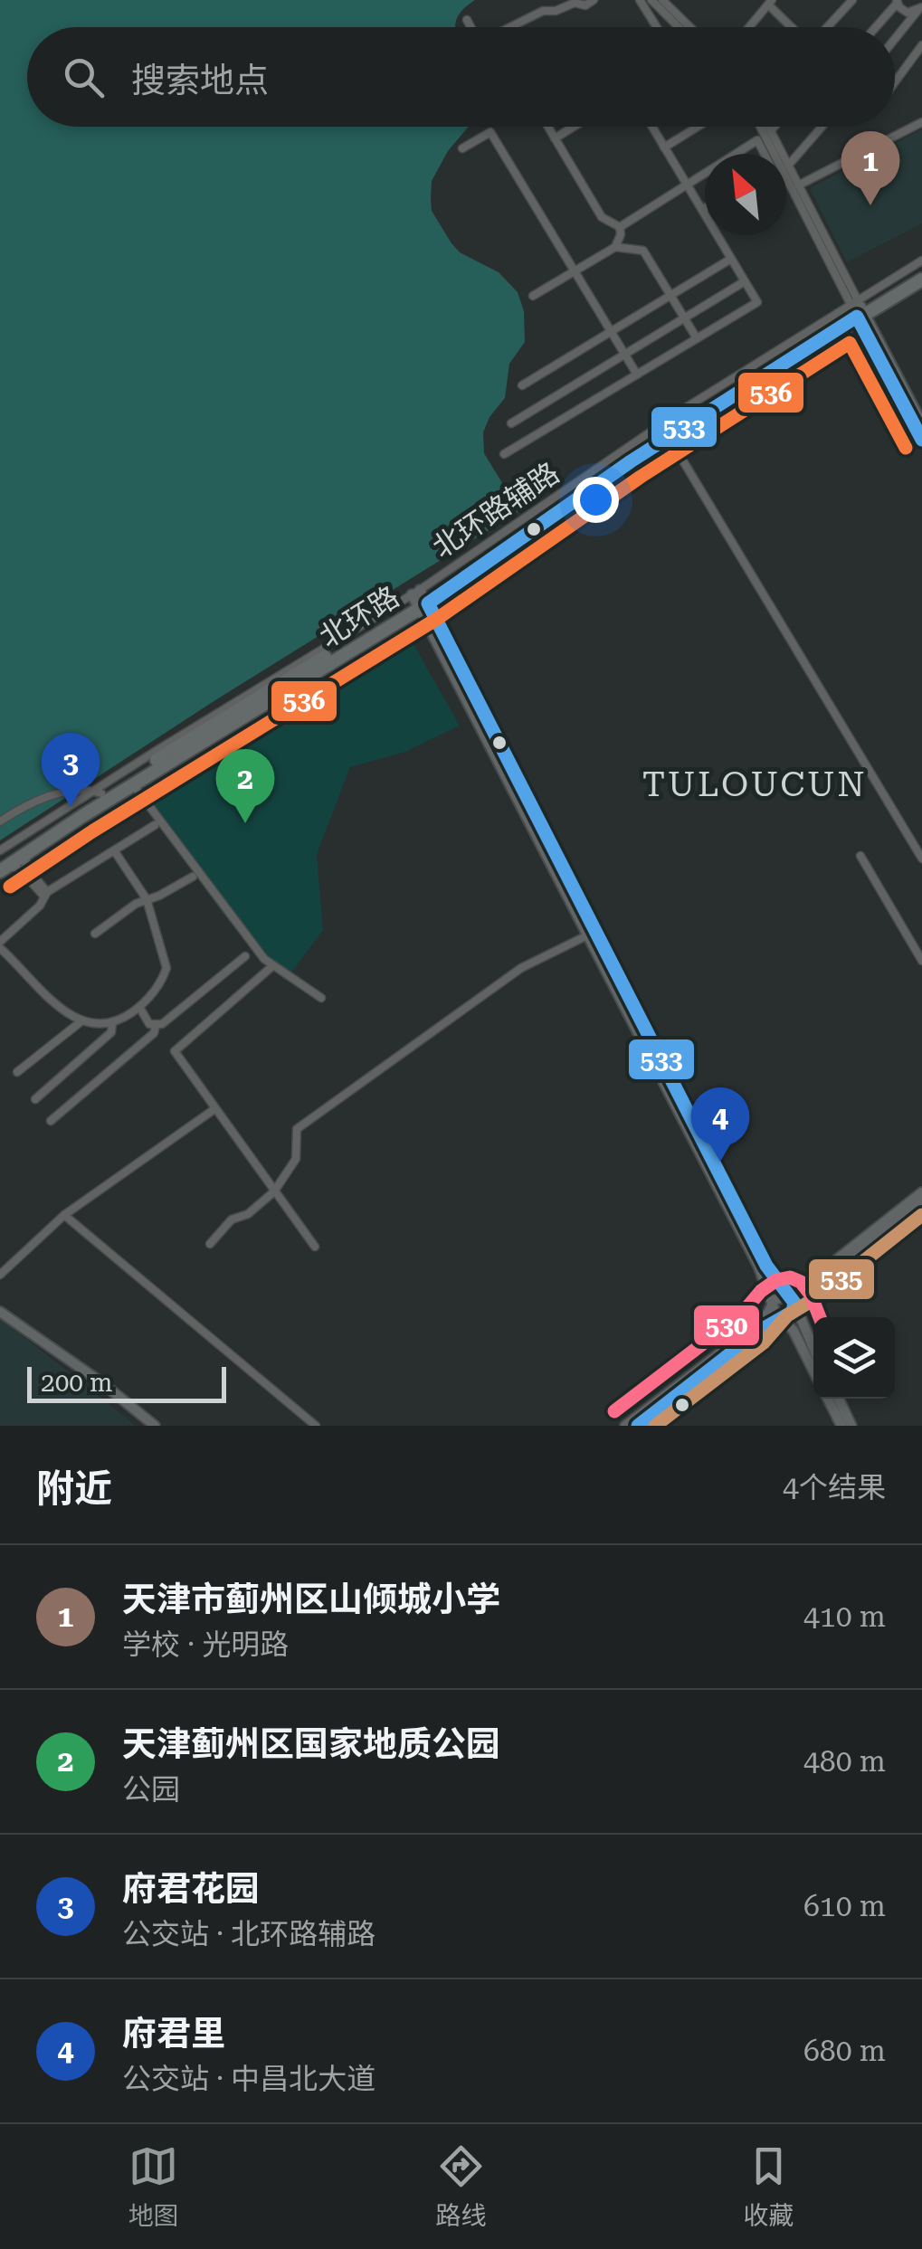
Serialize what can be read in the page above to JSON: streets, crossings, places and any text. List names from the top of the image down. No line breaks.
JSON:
{"streets":{"highway":["北环路"]},"districts":["TULOUCUN"],"lines":["transit line 533","transit line 536","transit line 535","transit line 530"],"scale_bar":"200 m","north":"top left","page":{"search":"搜索地点","pins":["1","3","2","4"],"scale":"200 m","heading":["附近","4个结果"],"list":[{"mark":"1","name":"天津市蓟州区山倾城小学","note":"学校 · 光明路","value":"410 m"},{"mark":"2","name":"天津蓟州区国家地质公园","note":"公园","value":"480 m"},{"mark":"3","name":"府君花园","note":"公交站 · 北环路辅路","value":"610 m"},{"mark":"4","name":"府君里","note":"公交站 · 中昌北大道","value":"680 m"}],"nav":["地图","路线","收藏"]}}
